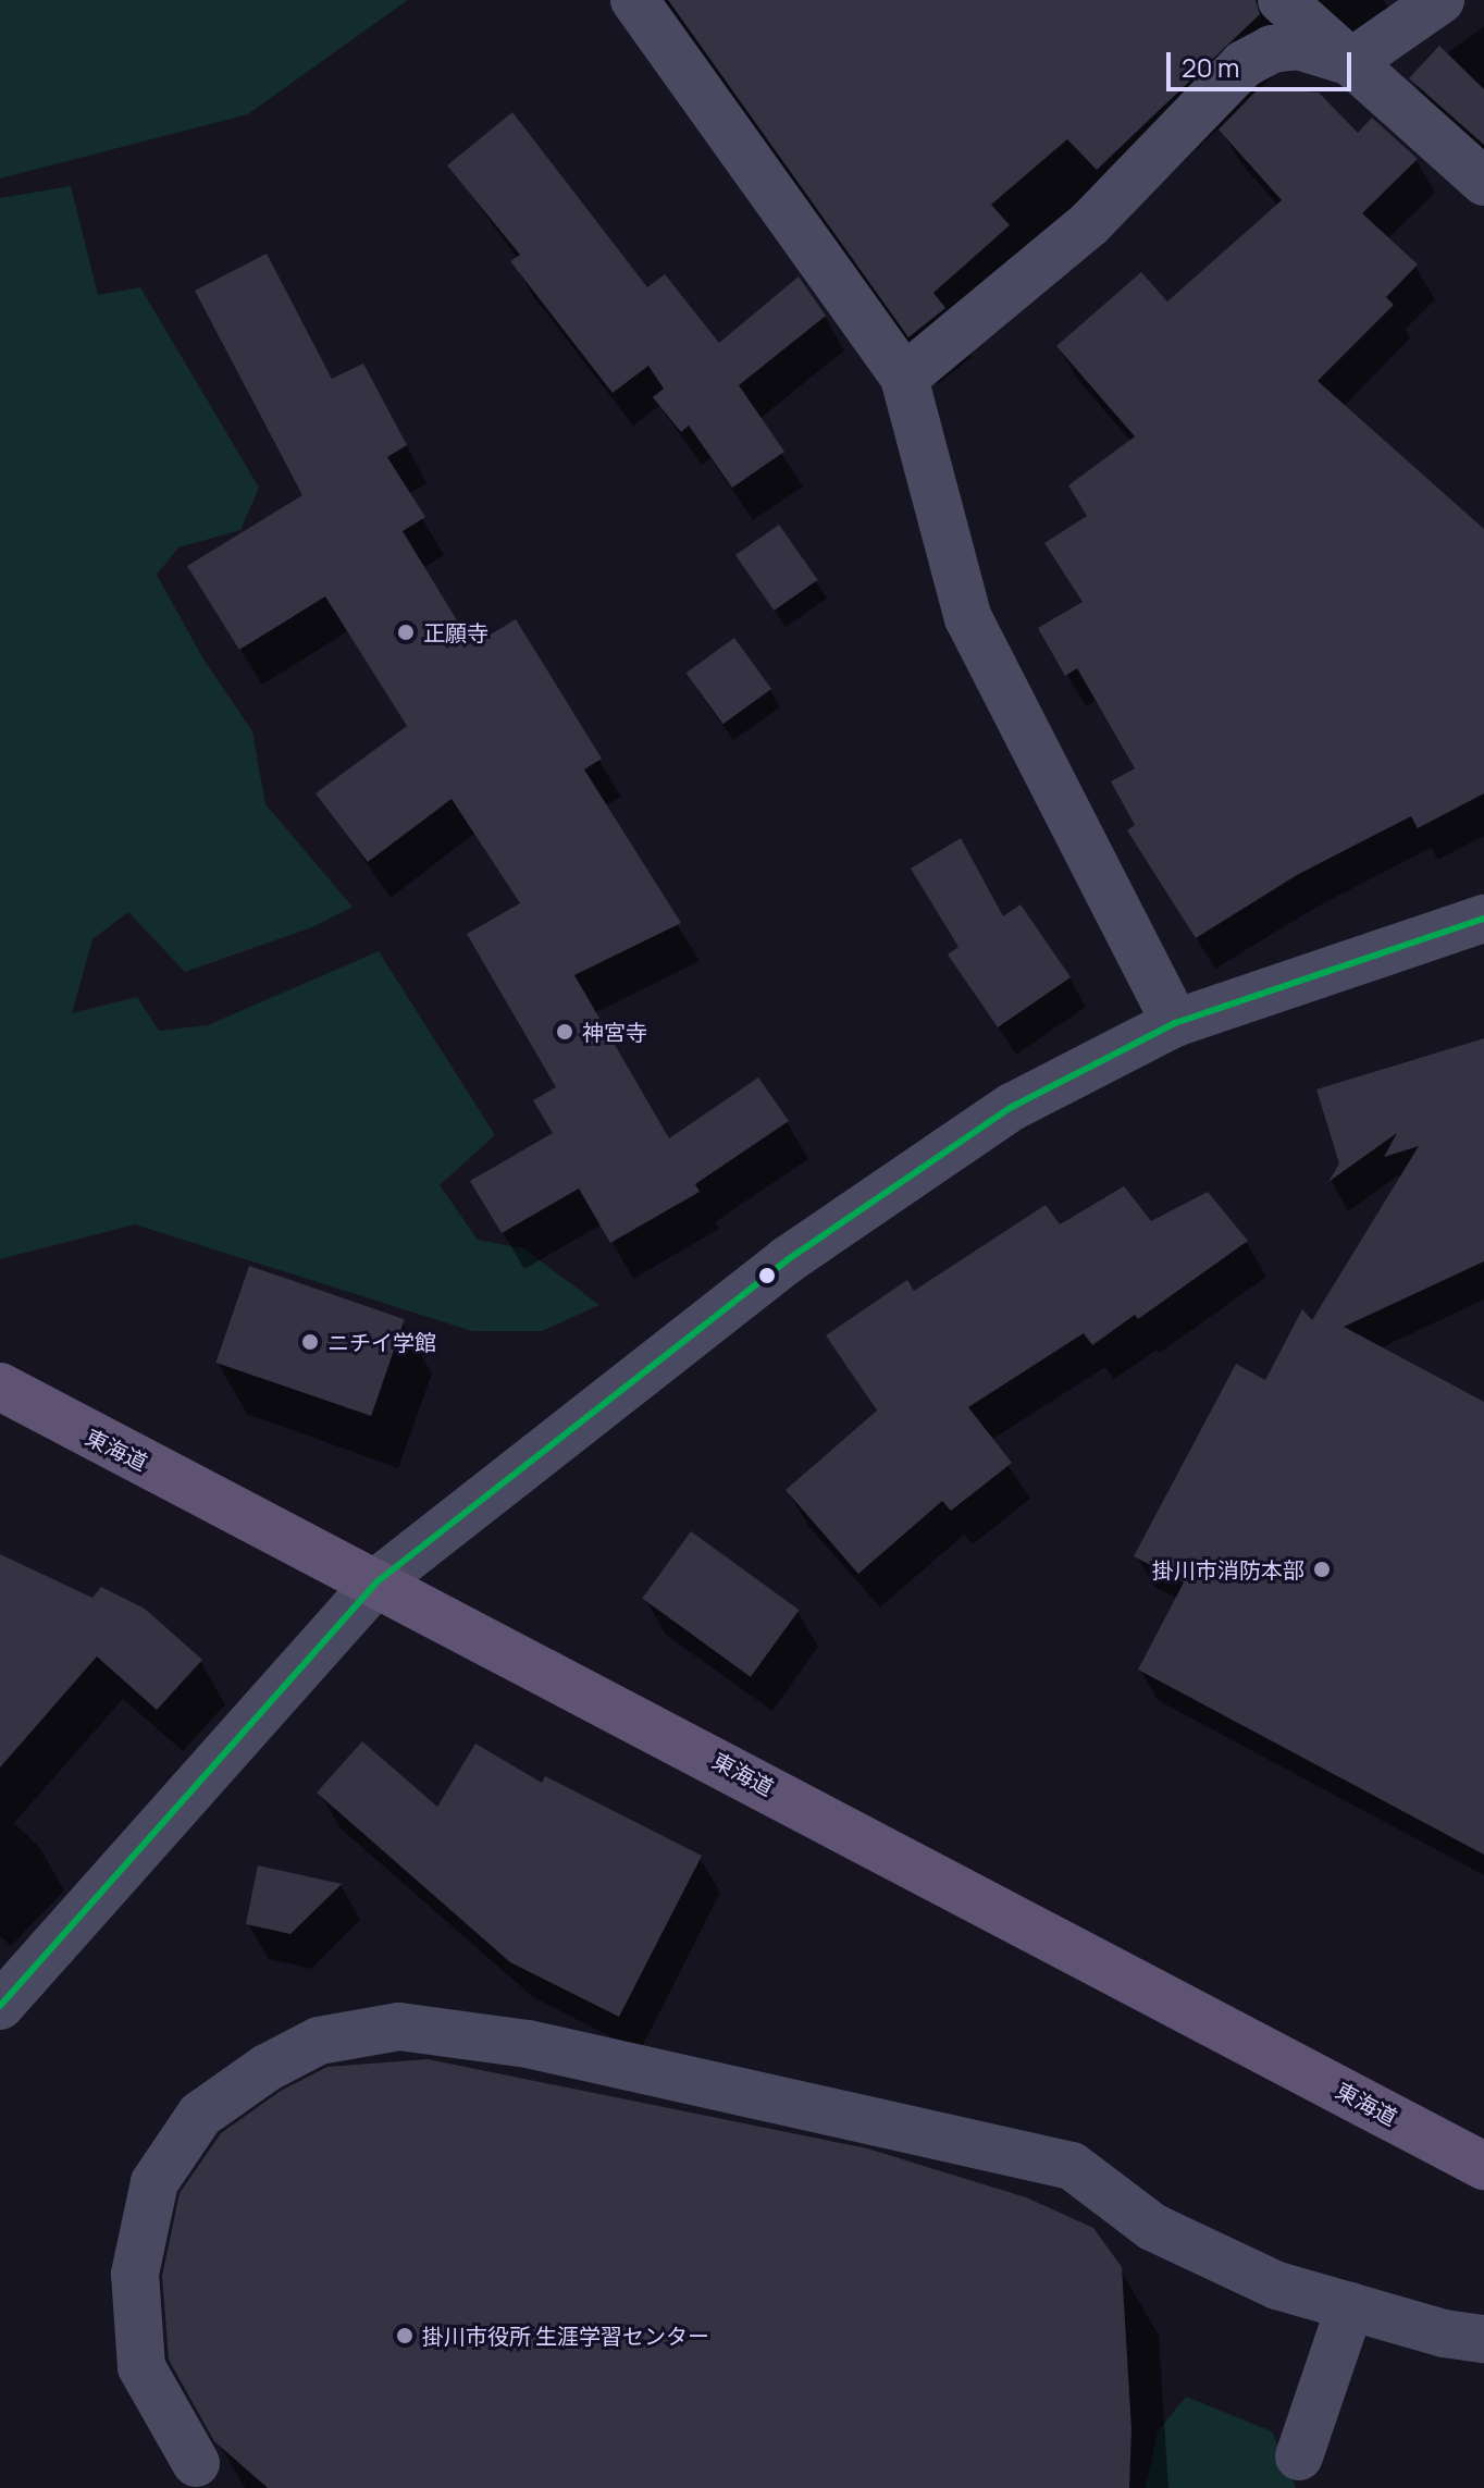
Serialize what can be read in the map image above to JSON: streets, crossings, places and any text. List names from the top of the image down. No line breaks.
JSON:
{"streets":{"main road":["東海道"]},"places":["正願寺","神宮寺","ニチイ学館","掛川市消防本部","掛川市役所 生涯学習センター"],"scale_bar":"20 m"}
